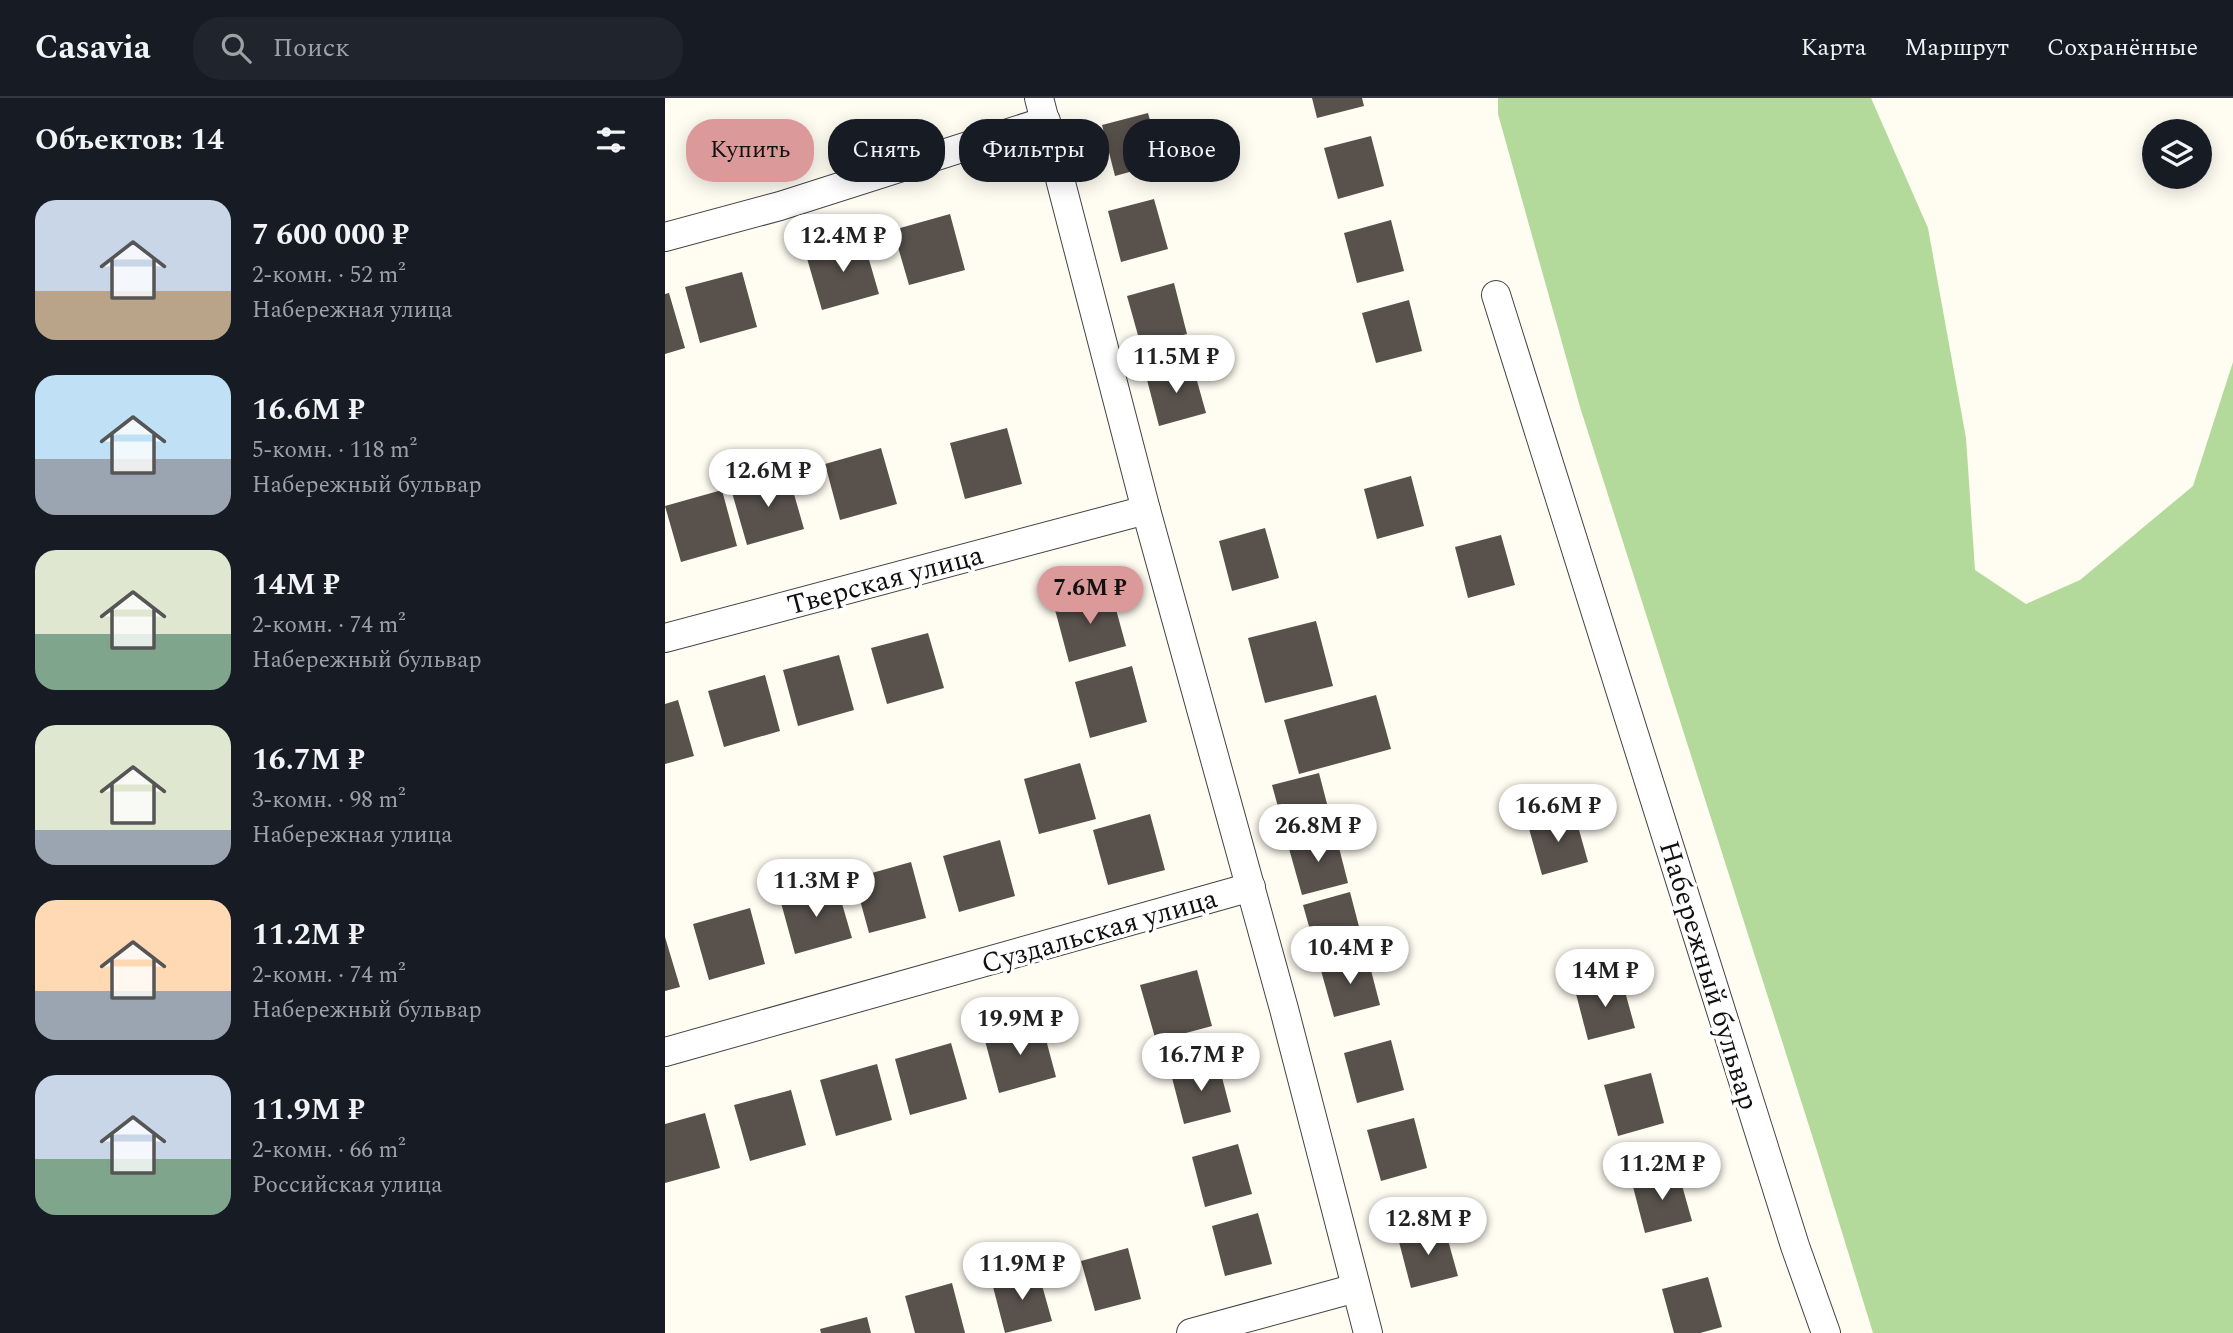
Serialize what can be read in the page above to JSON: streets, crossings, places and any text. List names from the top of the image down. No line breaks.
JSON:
{"streets":{"street":["Тверская улица","Суздальская улица","Набережный бульвар"]},"page":{"header":"Casavia","search":"Поиск","nav":["Карта","Маршрут","Сохранённые"],"heading":"Объектов: 14","chip":["Купить","Снять","Фильтры","Новое"],"list":[{"name":"7 600 000 ₽","note":"2-комн. · 52 m² · Набережная улица"},{"name":"16.6M ₽","note":"5-комн. · 118 m² · Набережный бульвар"},{"name":"14M ₽","note":"2-комн. · 74 m² · Набережный бульвар"},{"name":"16.7M ₽","note":"3-комн. · 98 m² · Набережная улица"},{"name":"11.2M ₽","note":"2-комн. · 74 m² · Набережный бульвар"},{"name":"11.9M ₽","note":"2-комн. · 66 m² · Российская улица"}],"price":["12.4M ₽","11.5M ₽","12.6M ₽","7.6M ₽","16.6M ₽","26.8M ₽","11.3M ₽","10.4M ₽","14M ₽","19.9M ₽","16.7M ₽","11.2M ₽","12.8M ₽","11.9M ₽"]}}
